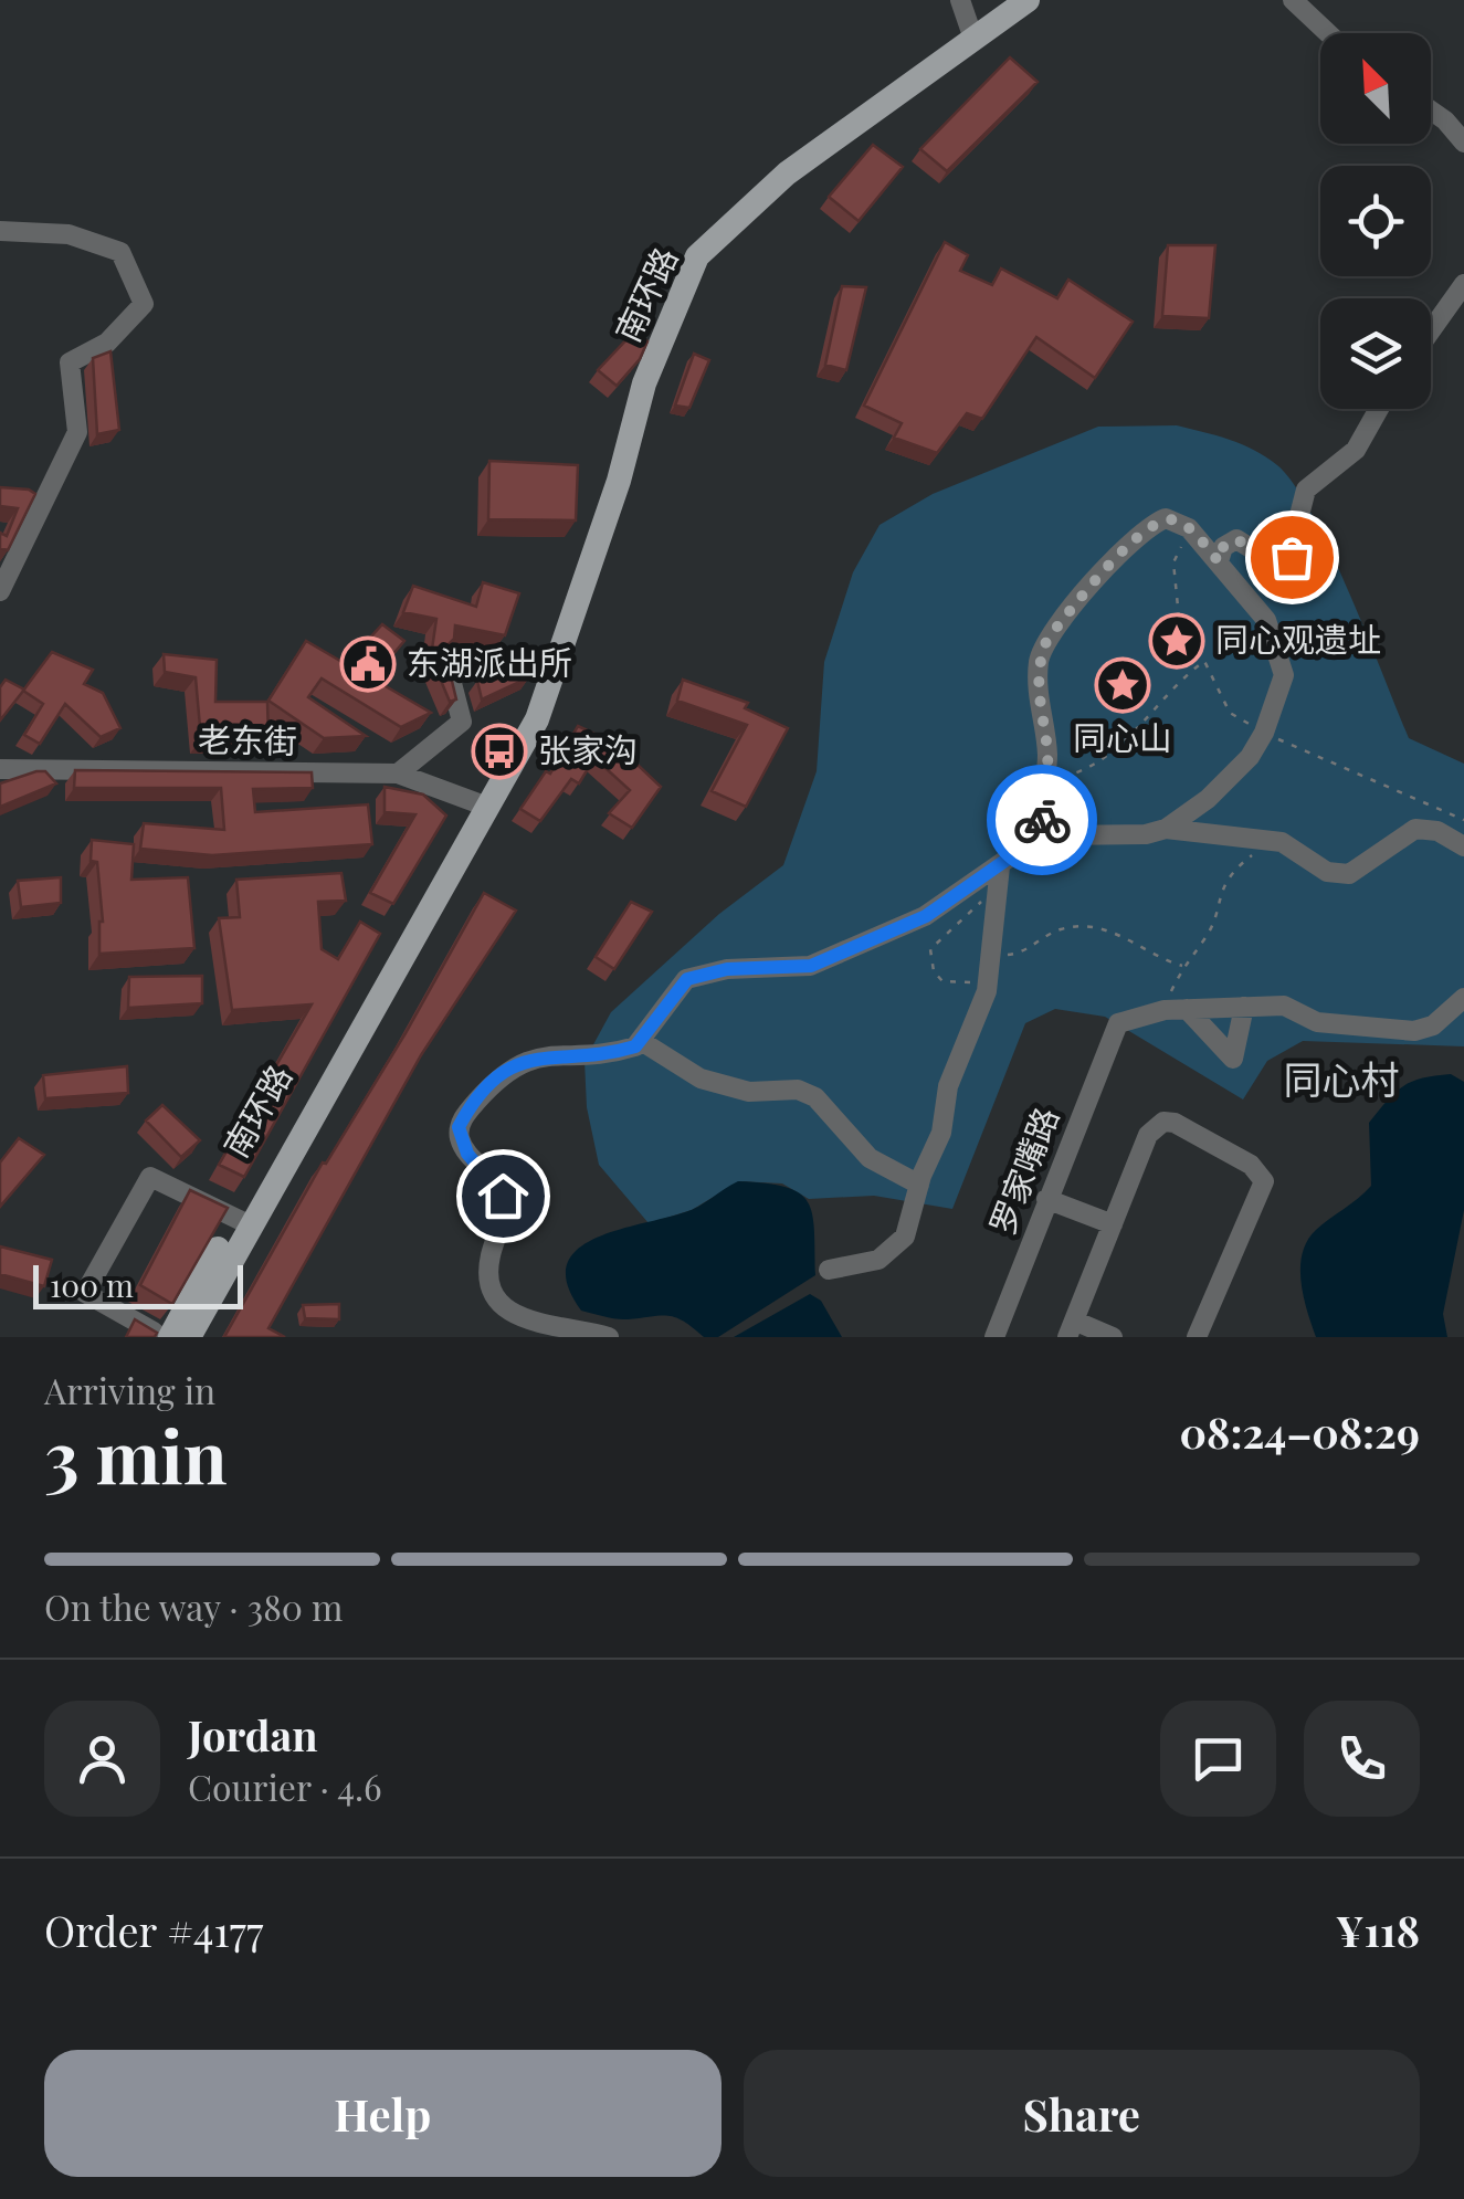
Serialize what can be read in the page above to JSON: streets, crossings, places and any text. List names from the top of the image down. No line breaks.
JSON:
{"streets":{"main road":["南环路"],"street":["老东街","罗家嘴路"]},"crossings":[["南环路","老东街"]],"districts":["同心村"],"places":{"place":["同心观遗址","同心山"],"public building":["东湖派出所"],"bus stop":["张家沟"]},"scale_bar":"100 m","north":"top left","page":{"scale":"100 m","heading":["3 min","Arriving in","08:24–08:29"],"panel":["Jordan","Courier · 4.6","Order #4177","¥118"],"bar":"On the way · 380 m","buttons":["Help","Share"]}}
